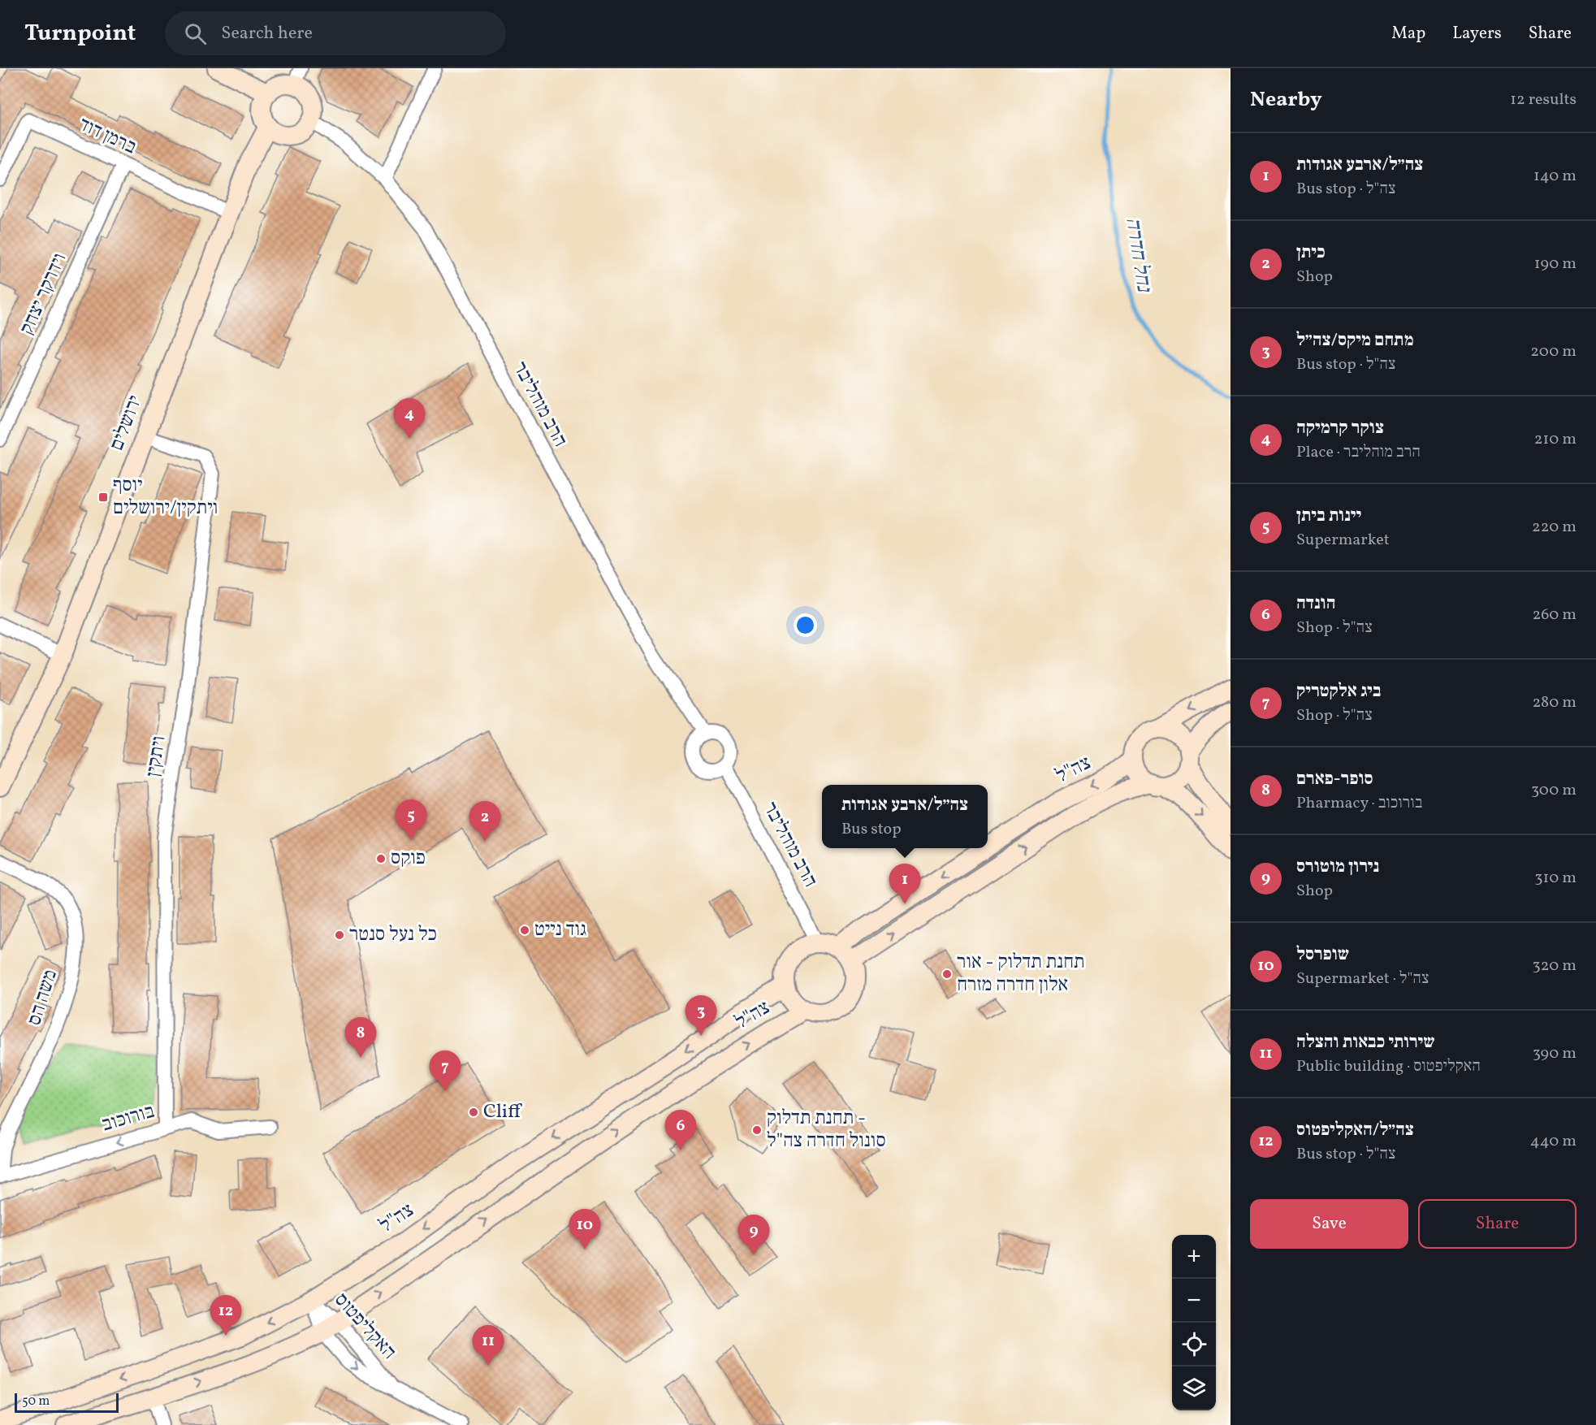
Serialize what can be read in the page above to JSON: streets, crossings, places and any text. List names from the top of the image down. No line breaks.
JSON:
{"streets":{"main road":["ירושלים","צה\"ל"],"street":["ברמן דוד","וידרקר יצחק","הרב מוהליבר","ויתקין","משה הס","בורוכוב","האקליפטוס"]},"crossings":[["ברמן דוד","וידרקר יצחק"],["ברמן דוד","ירושלים"],["הרב מוהליבר","ירושלים"],["הרב מוהליבר","צה\"ל"],["ירושלים","ויתקין"],["ויתקין","בורוכוב"],["צה\"ל","האקליפטוס"],["משה הס","בורוכוב"]],"one_way":["בורוכוב"],"water":["נחל חדרה"],"places":{"transit":["יוסף ויתקין/ירושלים"],"other":["פוקס","גוד נייט","כל נעל סנטר","תחנת תדלוק - אור אלון חדרה מזרח","Cliff","תחנת תדלוק - סונול חדרה צה\"ל"]},"scale_bar":"50 m","page":{"header":"Turnpoint","search":"Search here","nav":["Map","Layers","Share"],"heading":["Nearby","12 results"],"list":[{"mark":"1","name":"צה״ל/ארבע אגודות","note":"Bus stop · צה\"ל","value":"140 m"},{"mark":"2","name":"כיתן","note":"Shop","value":"190 m"},{"mark":"3","name":"מתחם מיקס/צה״ל","note":"Bus stop · צה\"ל","value":"200 m"},{"mark":"4","name":"צוקר קרמיקה","note":"Place · הרב מוהליבר","value":"210 m"},{"mark":"5","name":"יינות ביתן","note":"Supermarket","value":"220 m"},{"mark":"6","name":"הונדה","note":"Shop · צה\"ל","value":"260 m"},{"mark":"7","name":"ביג אלקטריק","note":"Shop · צה\"ל","value":"280 m"},{"mark":"8","name":"סופר-פארם","note":"Pharmacy · בורוכוב","value":"300 m"},{"mark":"9","name":"נירון מוטורס","note":"Shop","value":"310 m"},{"mark":"10","name":"שופרסל","note":"Supermarket · צה\"ל","value":"320 m"},{"mark":"11","name":"שירותי כבאות והצלה","note":"Public building · האקליפטוס","value":"390 m"},{"mark":"12","name":"צה״ל/האקליפטוס","note":"Bus stop · צה\"ל","value":"440 m"}],"pins":["4","5","2","1","3","8","7","6","10","9","12","11"],"popup":["צה״ל/ארבע אגודות","Bus stop"],"buttons":["Save","Share"],"map_buttons":["+","−"],"scale":"50 m"}}
